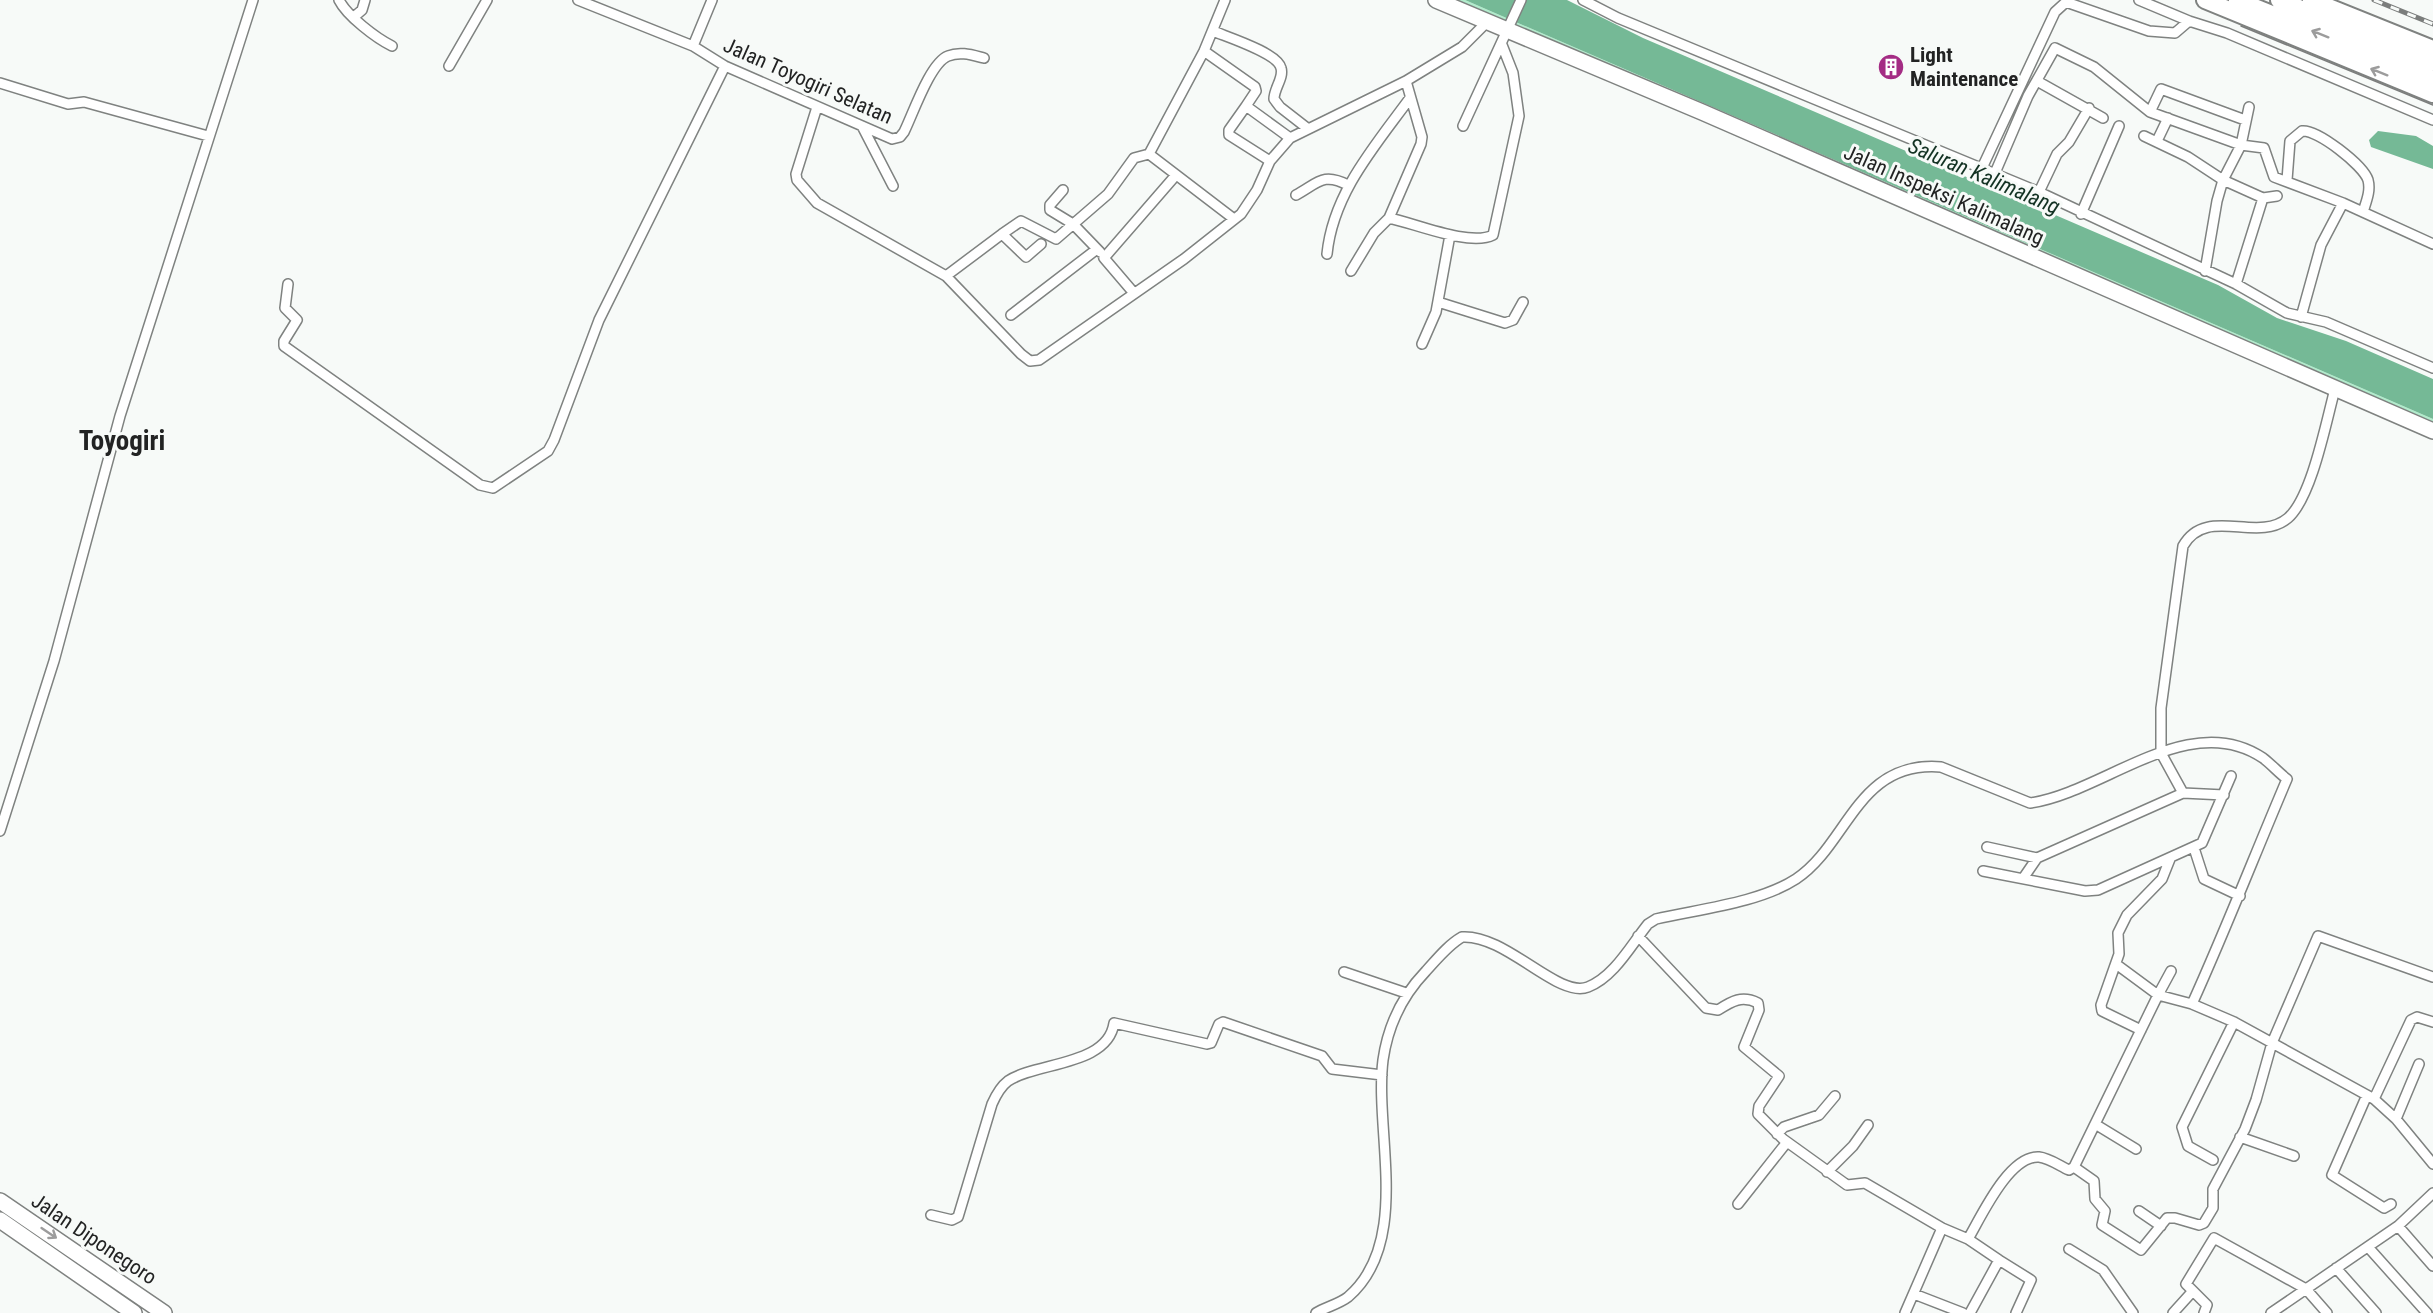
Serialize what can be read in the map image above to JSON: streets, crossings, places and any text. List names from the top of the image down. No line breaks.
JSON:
{"streets":{"main road":["Jalan Inspeksi Kalimalang","Jalan Diponegoro"],"street":["Jalan Toyogiri Selatan"]},"districts":["Toyogiri"],"water":["Saluran Kalimalang"],"places":{"building":["Light Maintenance"]}}
